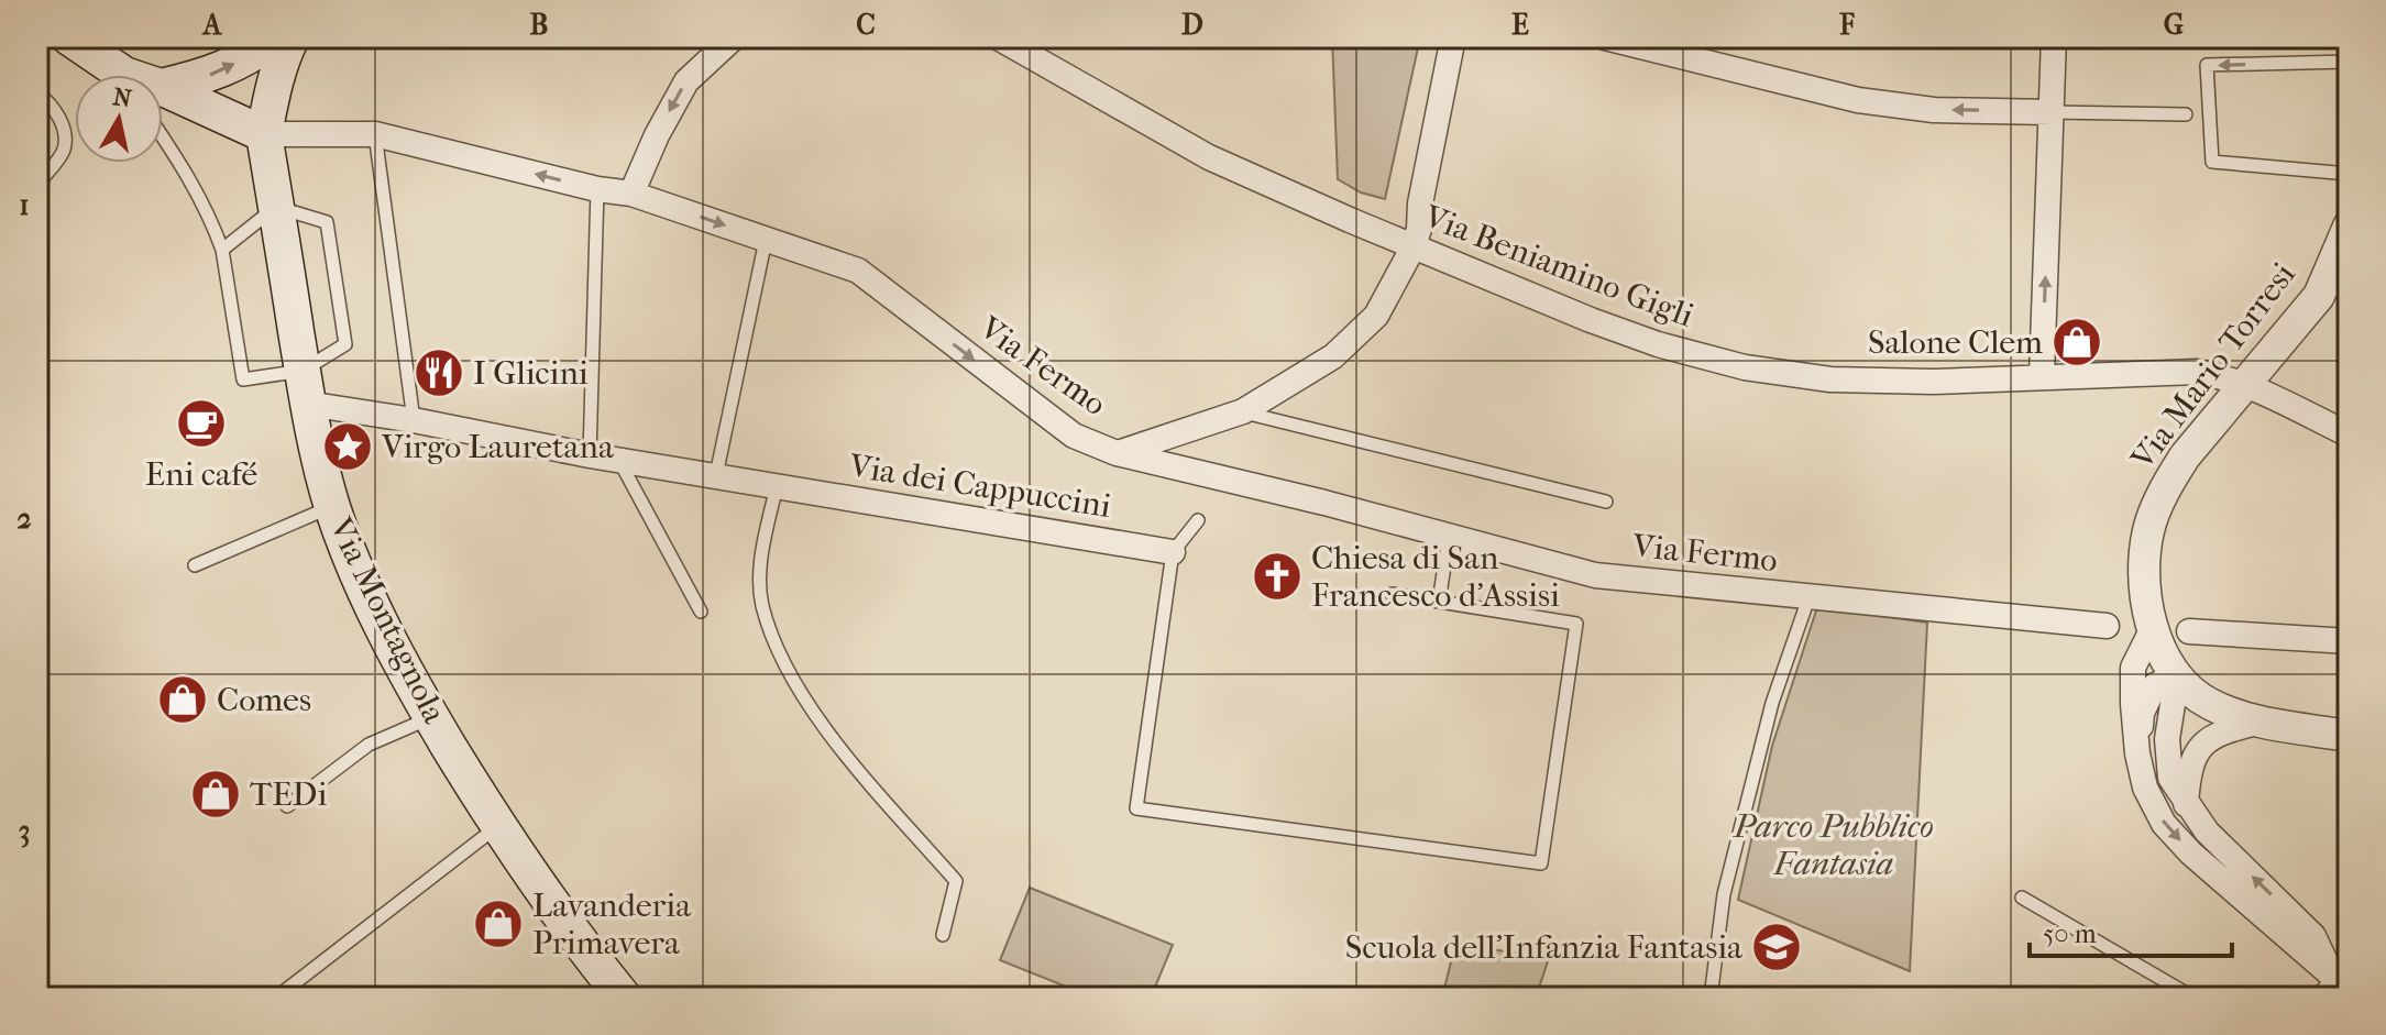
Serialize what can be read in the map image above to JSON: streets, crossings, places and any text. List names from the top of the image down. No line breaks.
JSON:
{"streets":{"main road":["Via Montagnola"],"street":["Via Beniamino Gigli","Via Fermo","Via Mario Torresi","Via dei Cappuccini"]},"crossings":[["Via Beniamino Gigli","Via Mario Torresi"],["Via Fermo","Via Montagnola"],["Via dei Cappuccini","Via Montagnola"]],"parks":["Parco Pubblico Fantasia"],"places":{"shop":["Salone Clem","Comes","TEDi","Lavanderia Primavera"],"restaurant":["I Glicini"],"cafe":["Eni café"],"place":["Virgo Lauretana"],"church":["Chiesa di San Francesco d'Assisi"],"school or university":["Scuola dell’Infanzia Fantasia"]},"scale_bar":"50 m","north":"top","grid":{"columns":["A","B","C","D","E","F","G"],"rows":["1","2","3"]}}
